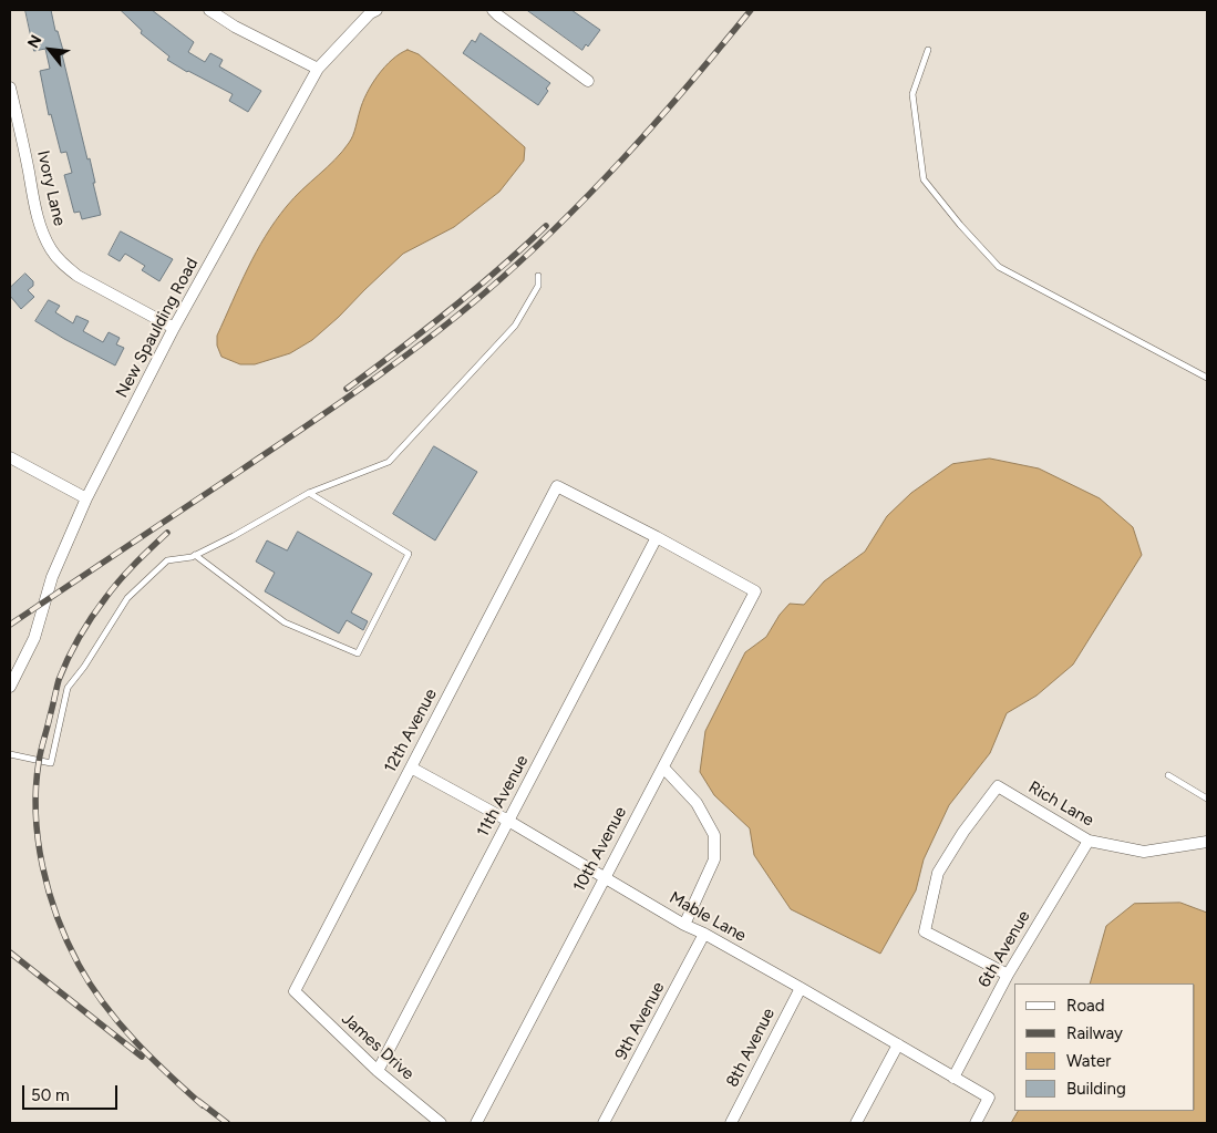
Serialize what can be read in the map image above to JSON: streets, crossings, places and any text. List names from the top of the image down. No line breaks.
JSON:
{"streets":{"street":["Ivory Lane","New Spaulding Road","12th Avenue","11th Avenue","Rich Lane","10th Avenue","Mable Lane","6th Avenue","9th Avenue","James Drive","8th Avenue"]},"crossings":[["Ivory Lane","New Spaulding Road"],["12th Avenue","11th Avenue"],["12th Avenue","10th Avenue"],["12th Avenue","Mable Lane"],["12th Avenue","James Drive"],["11th Avenue","10th Avenue"],["11th Avenue","Mable Lane"],["11th Avenue","James Drive"],["Rich Lane","6th Avenue"],["10th Avenue","Mable Lane"],["Mable Lane","6th Avenue"],["Mable Lane","9th Avenue"],["Mable Lane","8th Avenue"]],"legend":["Road","Railway","Water","Building"],"scale_bar":"50 m","north":"top left"}
